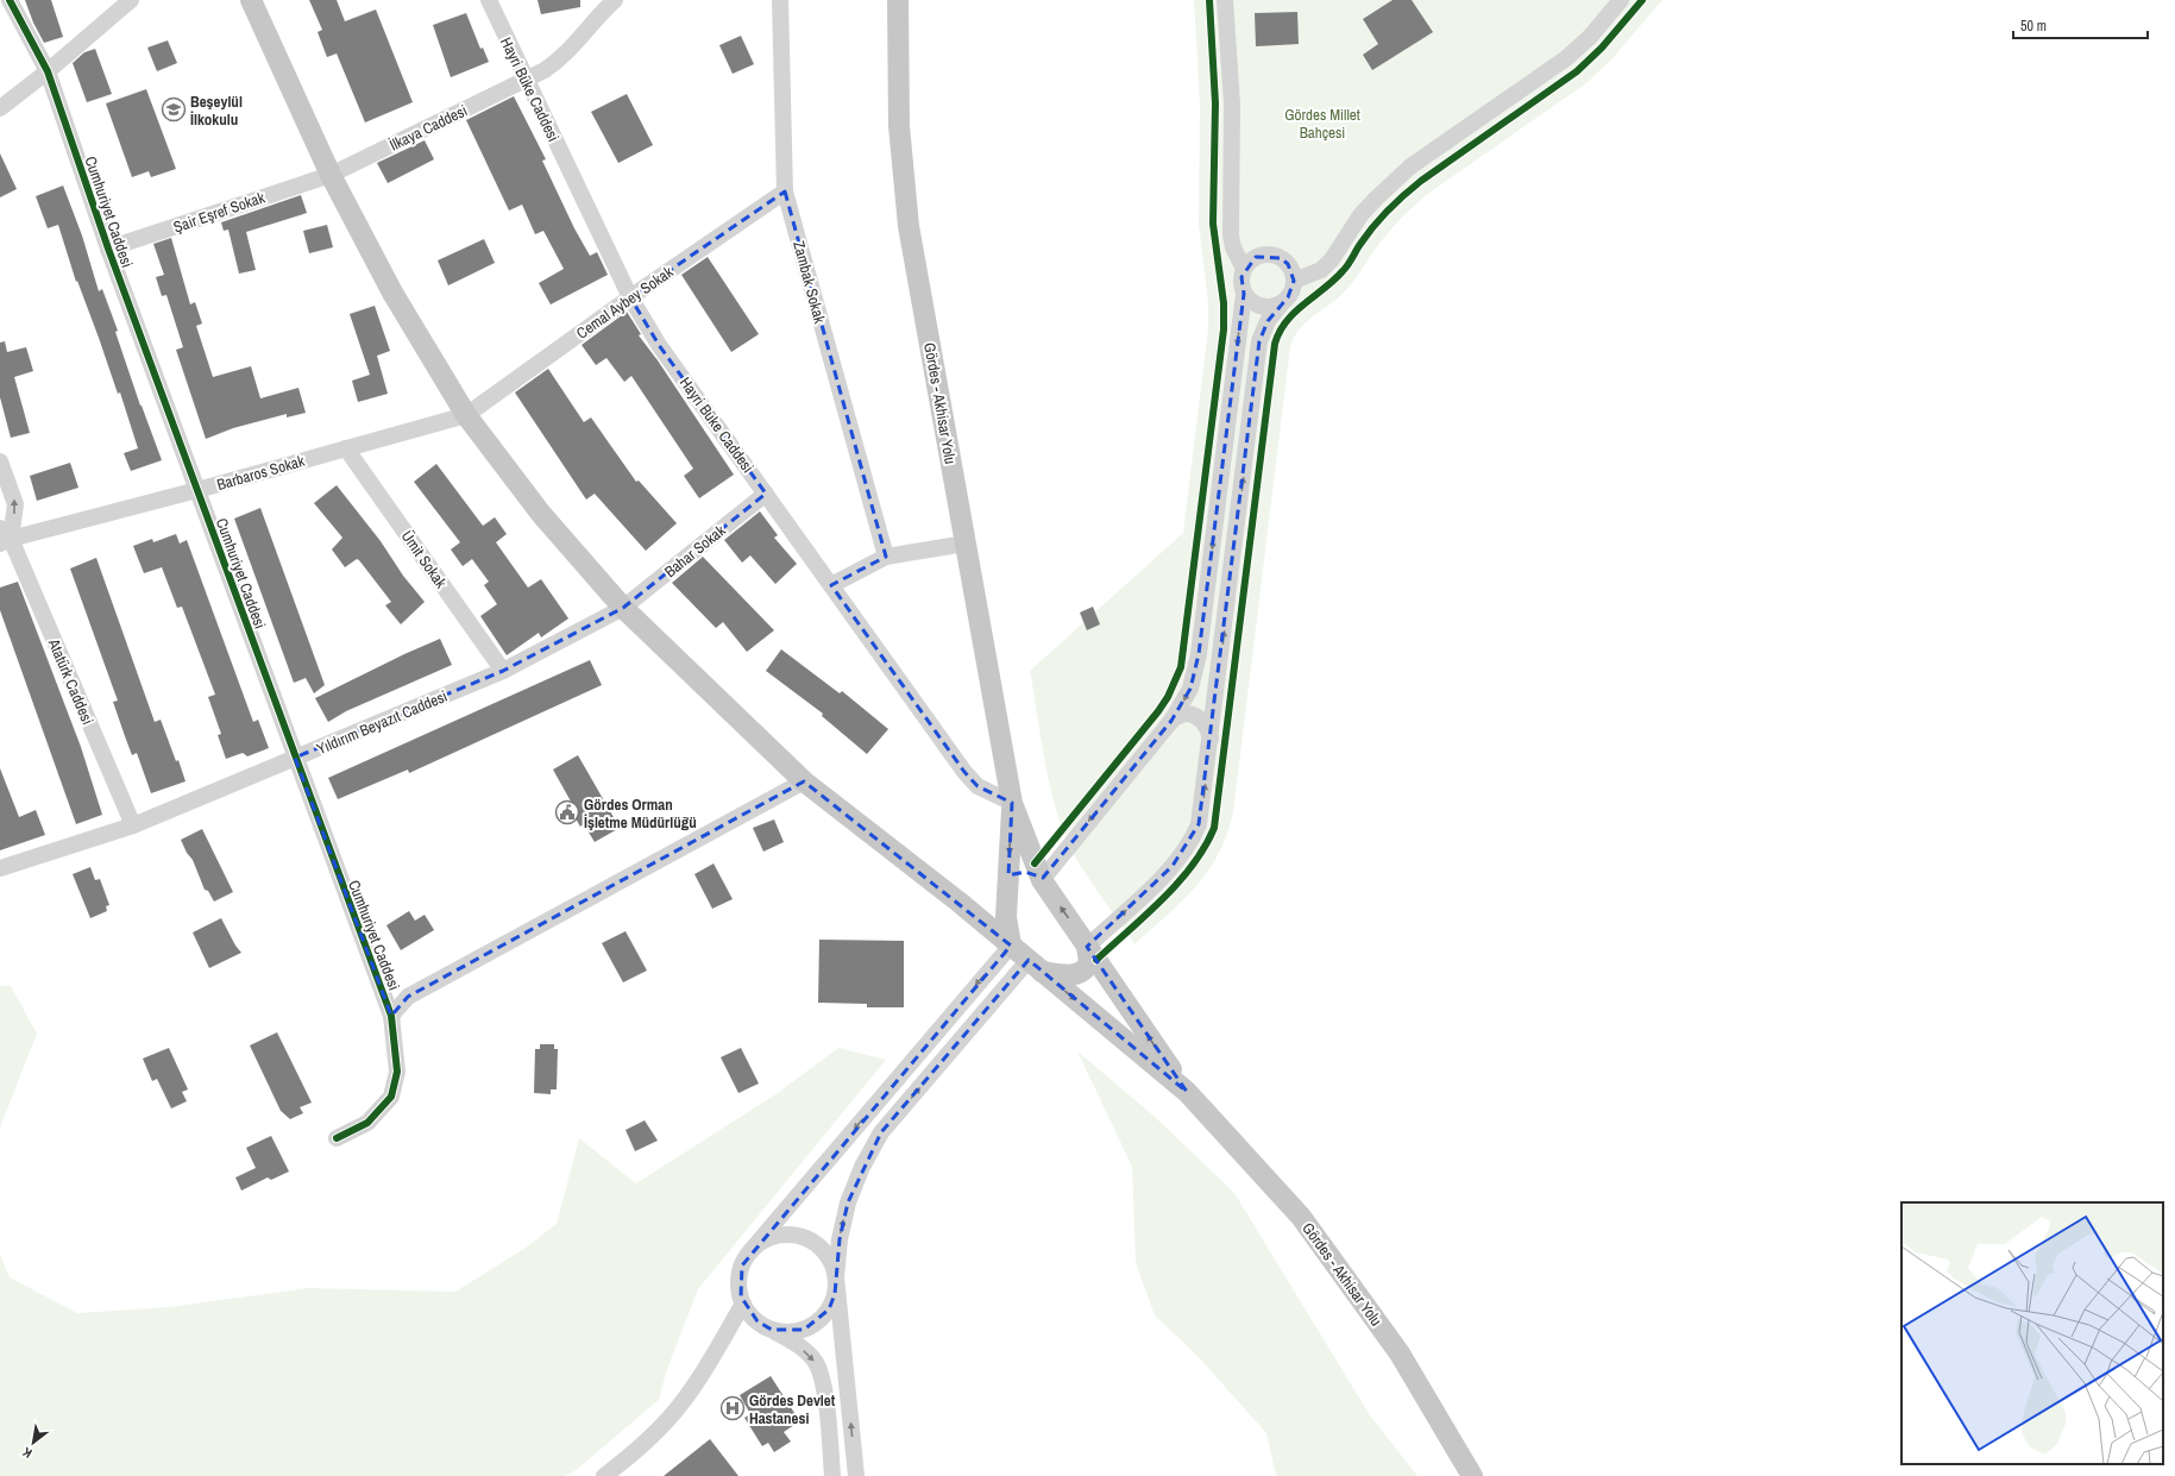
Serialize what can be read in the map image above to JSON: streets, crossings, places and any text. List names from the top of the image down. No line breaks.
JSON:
{"streets":{"main road":["Gördes - Akhisar Yolu"],"street":["Hayri Büke Caddesi","İlkaya Caddesi","Cumhuriyet Caddesi","Şair Eşref Sokak","Zambak Sokak","Cemal Aybey Sokak","Barbaros Sokak","Bahar Sokak","Ümit Sokak","Atatürk Caddesi","Yıldırım Beyazıt Caddesi"]},"crossings":[["Hayri Büke Caddesi","İlkaya Caddesi"],["Hayri Büke Caddesi","Cemal Aybey Sokak"],["Hayri Büke Caddesi","Gördes - Akhisar Yolu"],["Hayri Büke Caddesi","Bahar Sokak"],["İlkaya Caddesi","Şair Eşref Sokak"],["İlkaya Caddesi","Gördes - Akhisar Yolu"],["Cumhuriyet Caddesi","Şair Eşref Sokak"],["Cumhuriyet Caddesi","Barbaros Sokak"],["Cumhuriyet Caddesi","Yıldırım Beyazıt Caddesi"],["Şair Eşref Sokak","Gördes - Akhisar Yolu"],["Zambak Sokak","Cemal Aybey Sokak"],["Cemal Aybey Sokak","Gördes - Akhisar Yolu"],["Cemal Aybey Sokak","Barbaros Sokak"],["Gördes - Akhisar Yolu","Barbaros Sokak"],["Gördes - Akhisar Yolu","Bahar Sokak"],["Gördes - Akhisar Yolu","Yıldırım Beyazıt Caddesi"],["Barbaros Sokak","Ümit Sokak"],["Barbaros Sokak","Atatürk Caddesi"],["Bahar Sokak","Yıldırım Beyazıt Caddesi"],["Ümit Sokak","Yıldırım Beyazıt Caddesi"],["Atatürk Caddesi","Yıldırım Beyazıt Caddesi"]],"parks":["Gördes Millet Bahçesi"],"places":{"school or university":["Beşeylül İlkokulu"],"public building":["Gördes Orman İşletme Müdürlüğü"],"hospital":["Gördes Devlet Hastanesi"]},"scale_bar":"50 m","north":"bottom left"}
